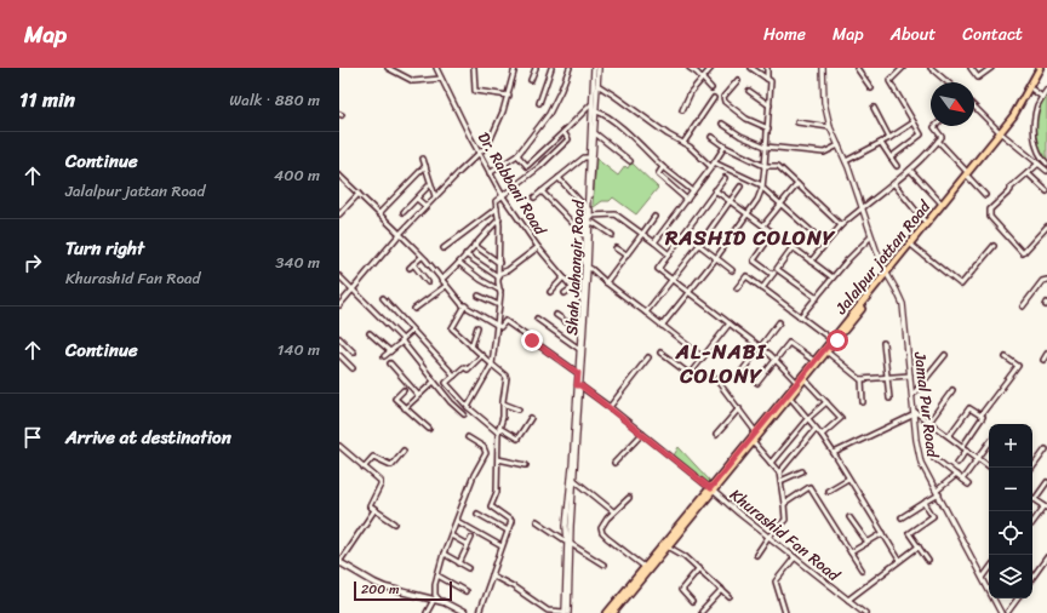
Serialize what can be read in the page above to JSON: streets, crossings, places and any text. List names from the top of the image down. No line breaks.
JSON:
{"streets":{"main road":["Jalalpur jattan Road"],"street":["Dr. Rabbani Road","Shah Jahangir Road","Jamal Pur Road","Khurashid Fan Road"]},"crossings":[["Dr. Rabbani Road","Shah Jahangir Road"],["Jalalpur jattan Road","Jamal Pur Road"],["Jalalpur jattan Road","Khurashid Fan Road"],["Shah Jahangir Road","Khurashid Fan Road"]],"districts":["RASHID COLONY","AL-NABI COLONY"],"scale_bar":"200 m","north":"bottom right","page":{"header":"Map","nav":["Home","Map","About","Contact"],"heading":["11 min","Walk · 880 m"],"list":[["Continue","Jalalpur jattan Road","400 m"],["Turn right","Khurashid Fan Road","340 m"],["Continue","140 m"],"Arrive at destination"],"map_buttons":["+","−"],"scale":"200 m"}}
